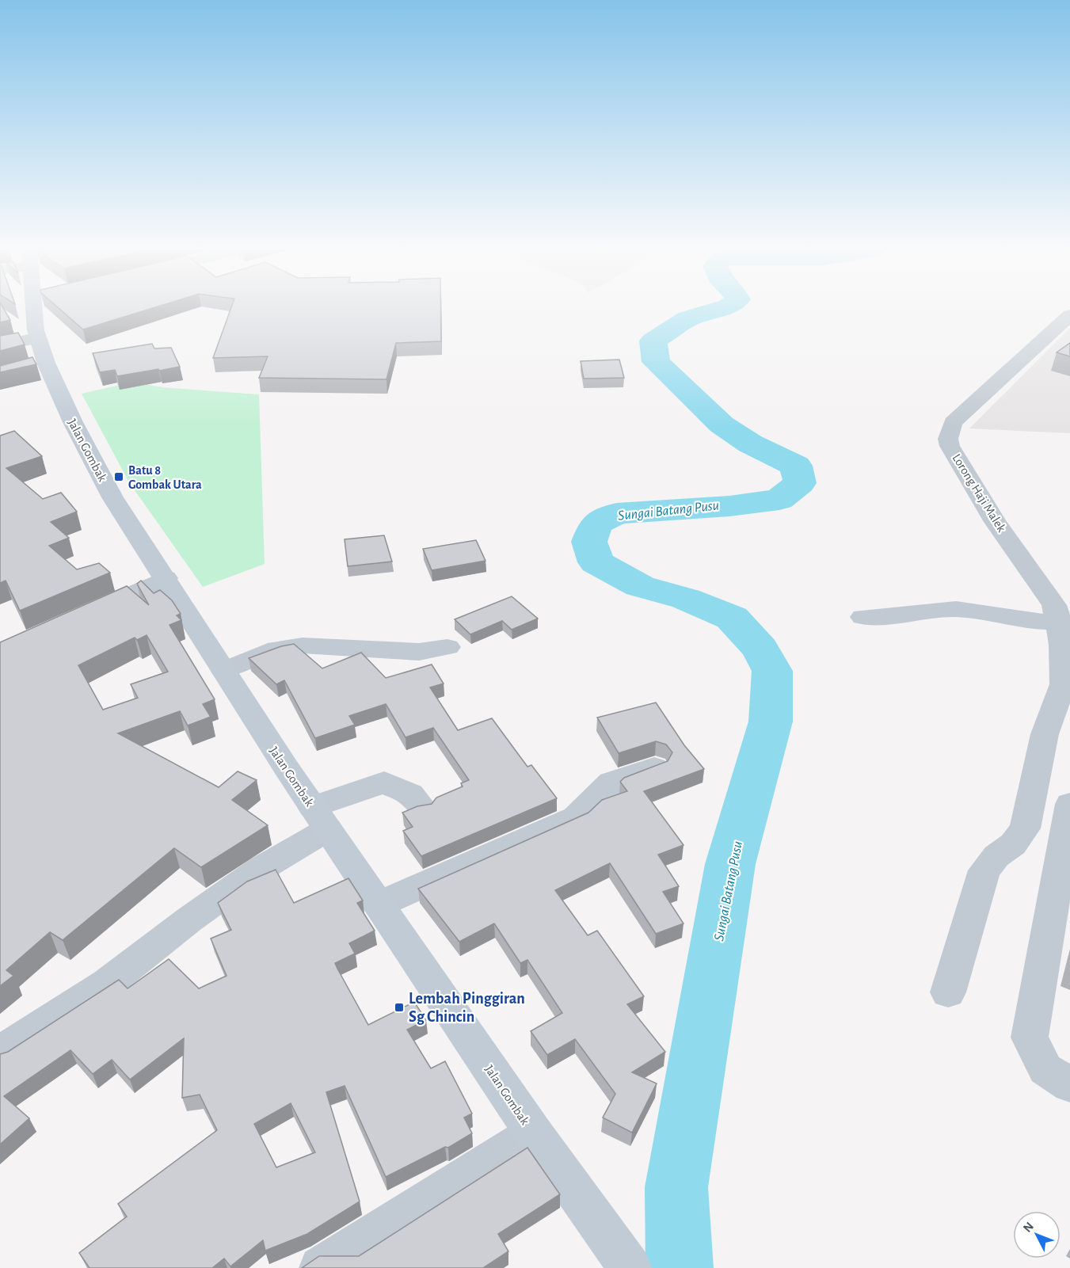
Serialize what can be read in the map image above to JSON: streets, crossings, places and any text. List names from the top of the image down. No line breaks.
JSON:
{"streets":{"main road":["Jalan Gombak"],"street":["Lorong Haji Malek"]},"water":["Sungai Batang Pusu"],"places":{"transit":["Batu 8 Gombak Utara","Lembah Pinggiran Sg Chincin"]},"north":"top left"}
